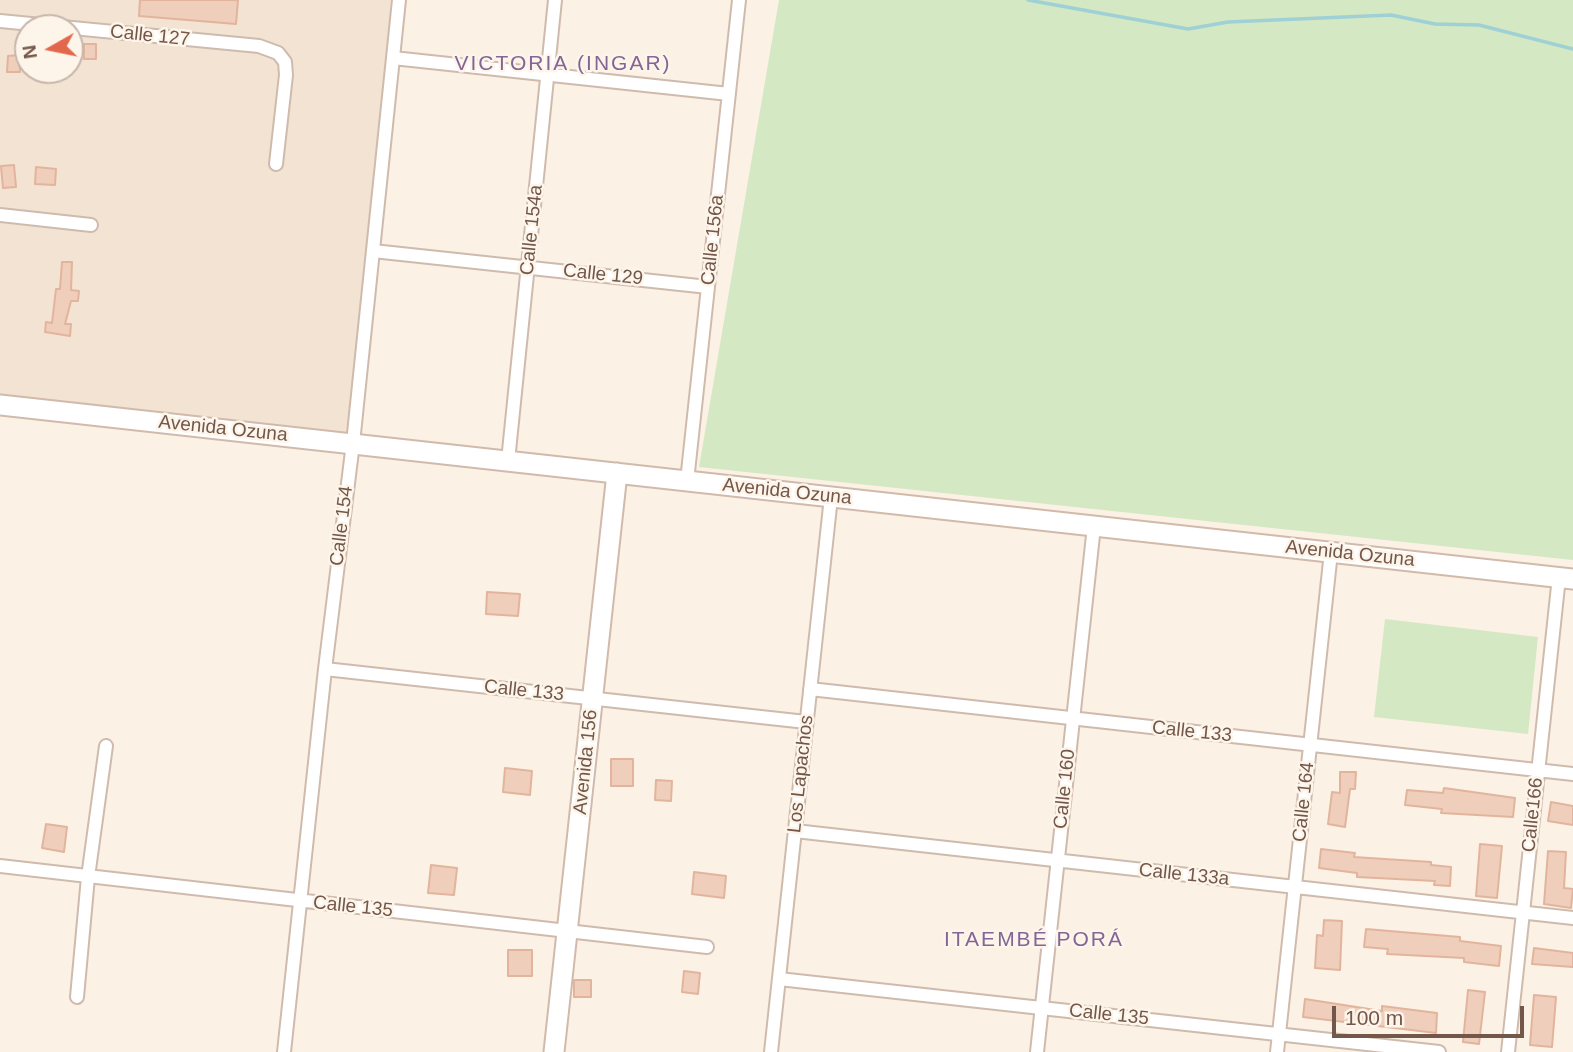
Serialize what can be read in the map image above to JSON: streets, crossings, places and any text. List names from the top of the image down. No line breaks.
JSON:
{"streets":{"main road":["Avenida Ozuna","Avenida 156"],"street":["Calle 127","Calle 154a","Calle 156a","Calle 129","Calle 154","Calle 133","Los Lapachos","Calle 160","Calle 164","Calle166","Calle 133a","Calle 135"]},"crossings":[["Calle 154a","Calle 129"],["Calle 154a","Avenida Ozuna"],["Calle 156a","Calle 129"],["Calle 156a","Avenida Ozuna"],["Calle 129","Calle 154"],["Avenida Ozuna","Calle 154"],["Avenida Ozuna","Avenida 156"],["Avenida Ozuna","Los Lapachos"],["Avenida Ozuna","Calle 160"],["Avenida Ozuna","Calle 164"],["Avenida Ozuna","Calle166"],["Calle 154","Calle 133"],["Calle 154","Calle 135"],["Calle 133","Avenida 156"],["Calle 133","Los Lapachos"],["Calle 133","Calle 160"],["Calle 133","Calle 164"],["Calle 133","Calle166"],["Avenida 156","Calle 135"],["Los Lapachos","Calle 133a"],["Los Lapachos","Calle 135"],["Calle 160","Calle 133a"],["Calle 160","Calle 135"],["Calle 164","Calle 133a"],["Calle 164","Calle 135"],["Calle166","Calle 133a"]],"districts":["VICTORIA (INGAR)","ITAEMBÉ PORÁ"],"scale_bar":"100 m","north":"left"}
